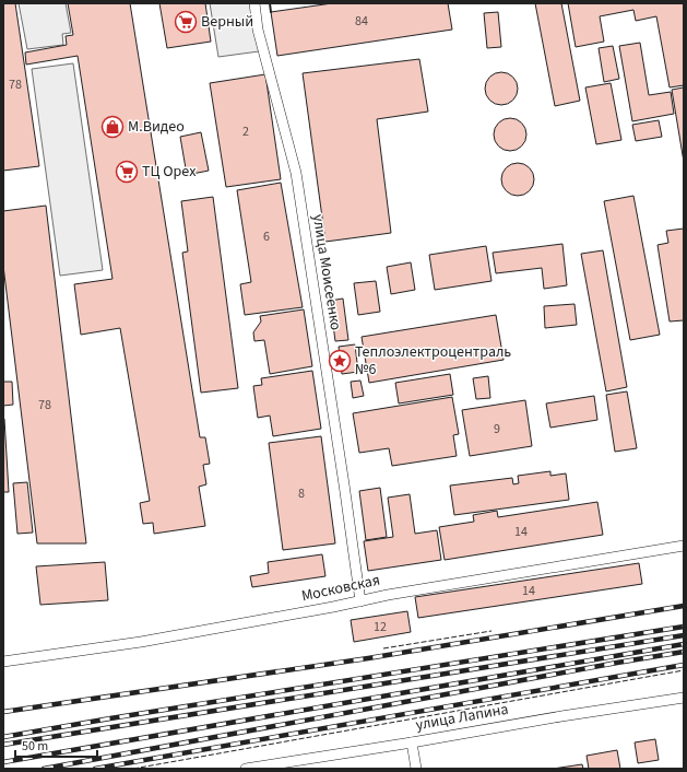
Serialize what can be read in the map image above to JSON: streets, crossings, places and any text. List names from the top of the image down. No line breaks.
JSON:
{"streets":{"street":["улица Моисеенко","Московская","улица Лапина"]},"crossings":[["улица Моисеенко","Московская"]],"places":{"supermarket":["Верный","ТЦ Орех"],"shop":["М.Видео"],"place":["Теплоэлектроцентраль №6"]},"house_numbers":["84","78","2","6","78","9","8","14","14","12"],"scale_bar":"50 m"}
